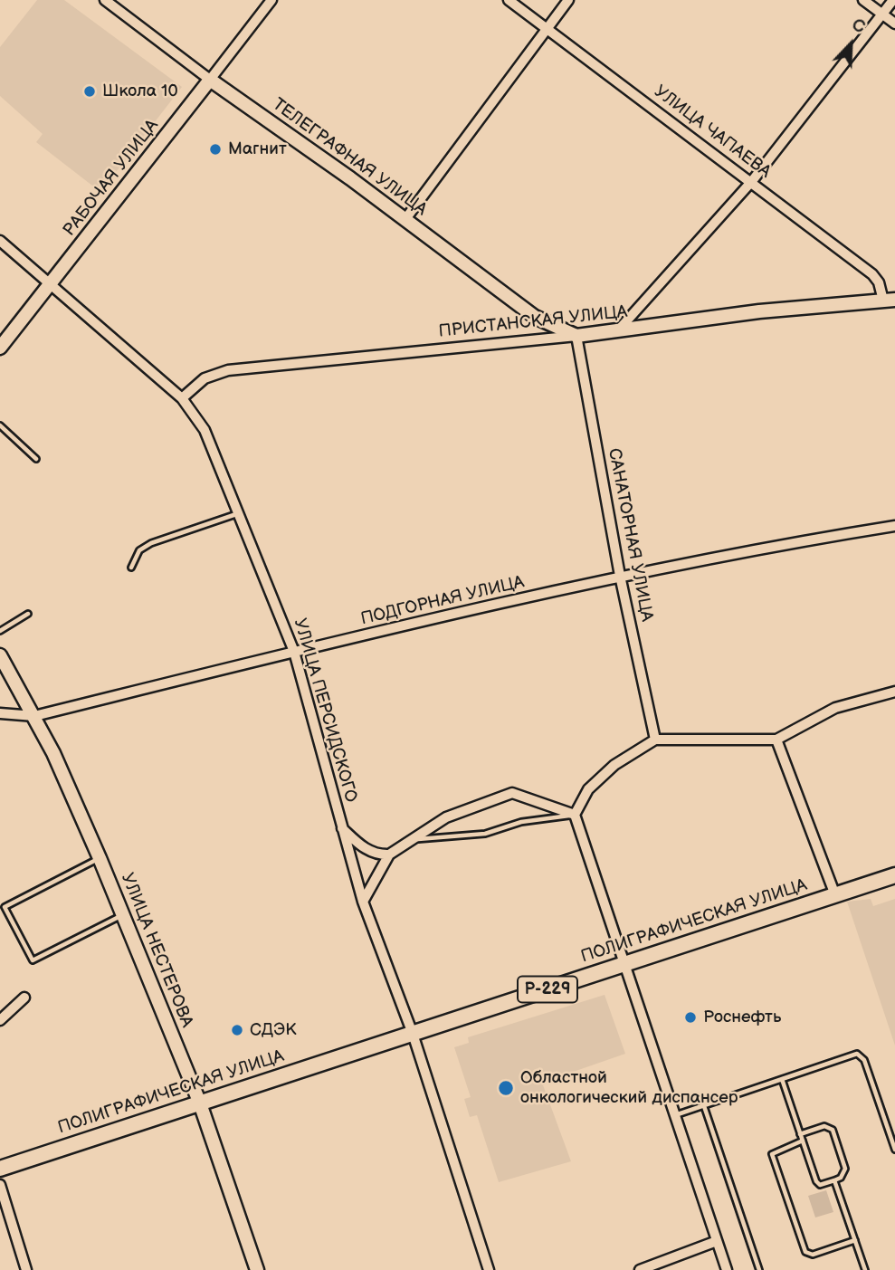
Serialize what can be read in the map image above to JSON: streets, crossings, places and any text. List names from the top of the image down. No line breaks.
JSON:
{"streets":{"main road":["ПОЛИГРАФИЧЕСКАЯ УЛИЦА","Р-229"],"street":["УЛИЦА ЧАПАЕВА","ТЕЛЕГРАФНАЯ УЛИЦА","РАБОЧАЯ УЛИЦА","ПРИСТАНСКАЯ УЛИЦА","САНАТОРНАЯ УЛИЦА","ПОДГОРНАЯ УЛИЦА","УЛИЦА ПЕРСИДСКОГО","УЛИЦА НЕСТЕРОВА"]},"crossings":[["УЛИЦА ЧАПАЕВА","ПРИСТАНСКАЯ УЛИЦА"],["ТЕЛЕГРАФНАЯ УЛИЦА","РАБОЧАЯ УЛИЦА"],["ТЕЛЕГРАФНАЯ УЛИЦА","ПРИСТАНСКАЯ УЛИЦА"],["ТЕЛЕГРАФНАЯ УЛИЦА","САНАТОРНАЯ УЛИЦА"],["РАБОЧАЯ УЛИЦА","УЛИЦА ПЕРСИДСКОГО"],["ПРИСТАНСКАЯ УЛИЦА","САНАТОРНАЯ УЛИЦА"],["ПРИСТАНСКАЯ УЛИЦА","УЛИЦА ПЕРСИДСКОГО"],["САНАТОРНАЯ УЛИЦА","ПОДГОРНАЯ УЛИЦА"],["ПОДГОРНАЯ УЛИЦА","УЛИЦА ПЕРСИДСКОГО"],["ПОДГОРНАЯ УЛИЦА","УЛИЦА НЕСТЕРОВА"],["УЛИЦА ПЕРСИДСКОГО","ПОЛИГРАФИЧЕСКАЯ УЛИЦА"],["ПОЛИГРАФИЧЕСКАЯ УЛИЦА","УЛИЦА НЕСТЕРОВА"]],"places":["Школа 10","Магнит","Роснефть","СДЭК","Областной онкологический диспансер"],"north":"top right"}
